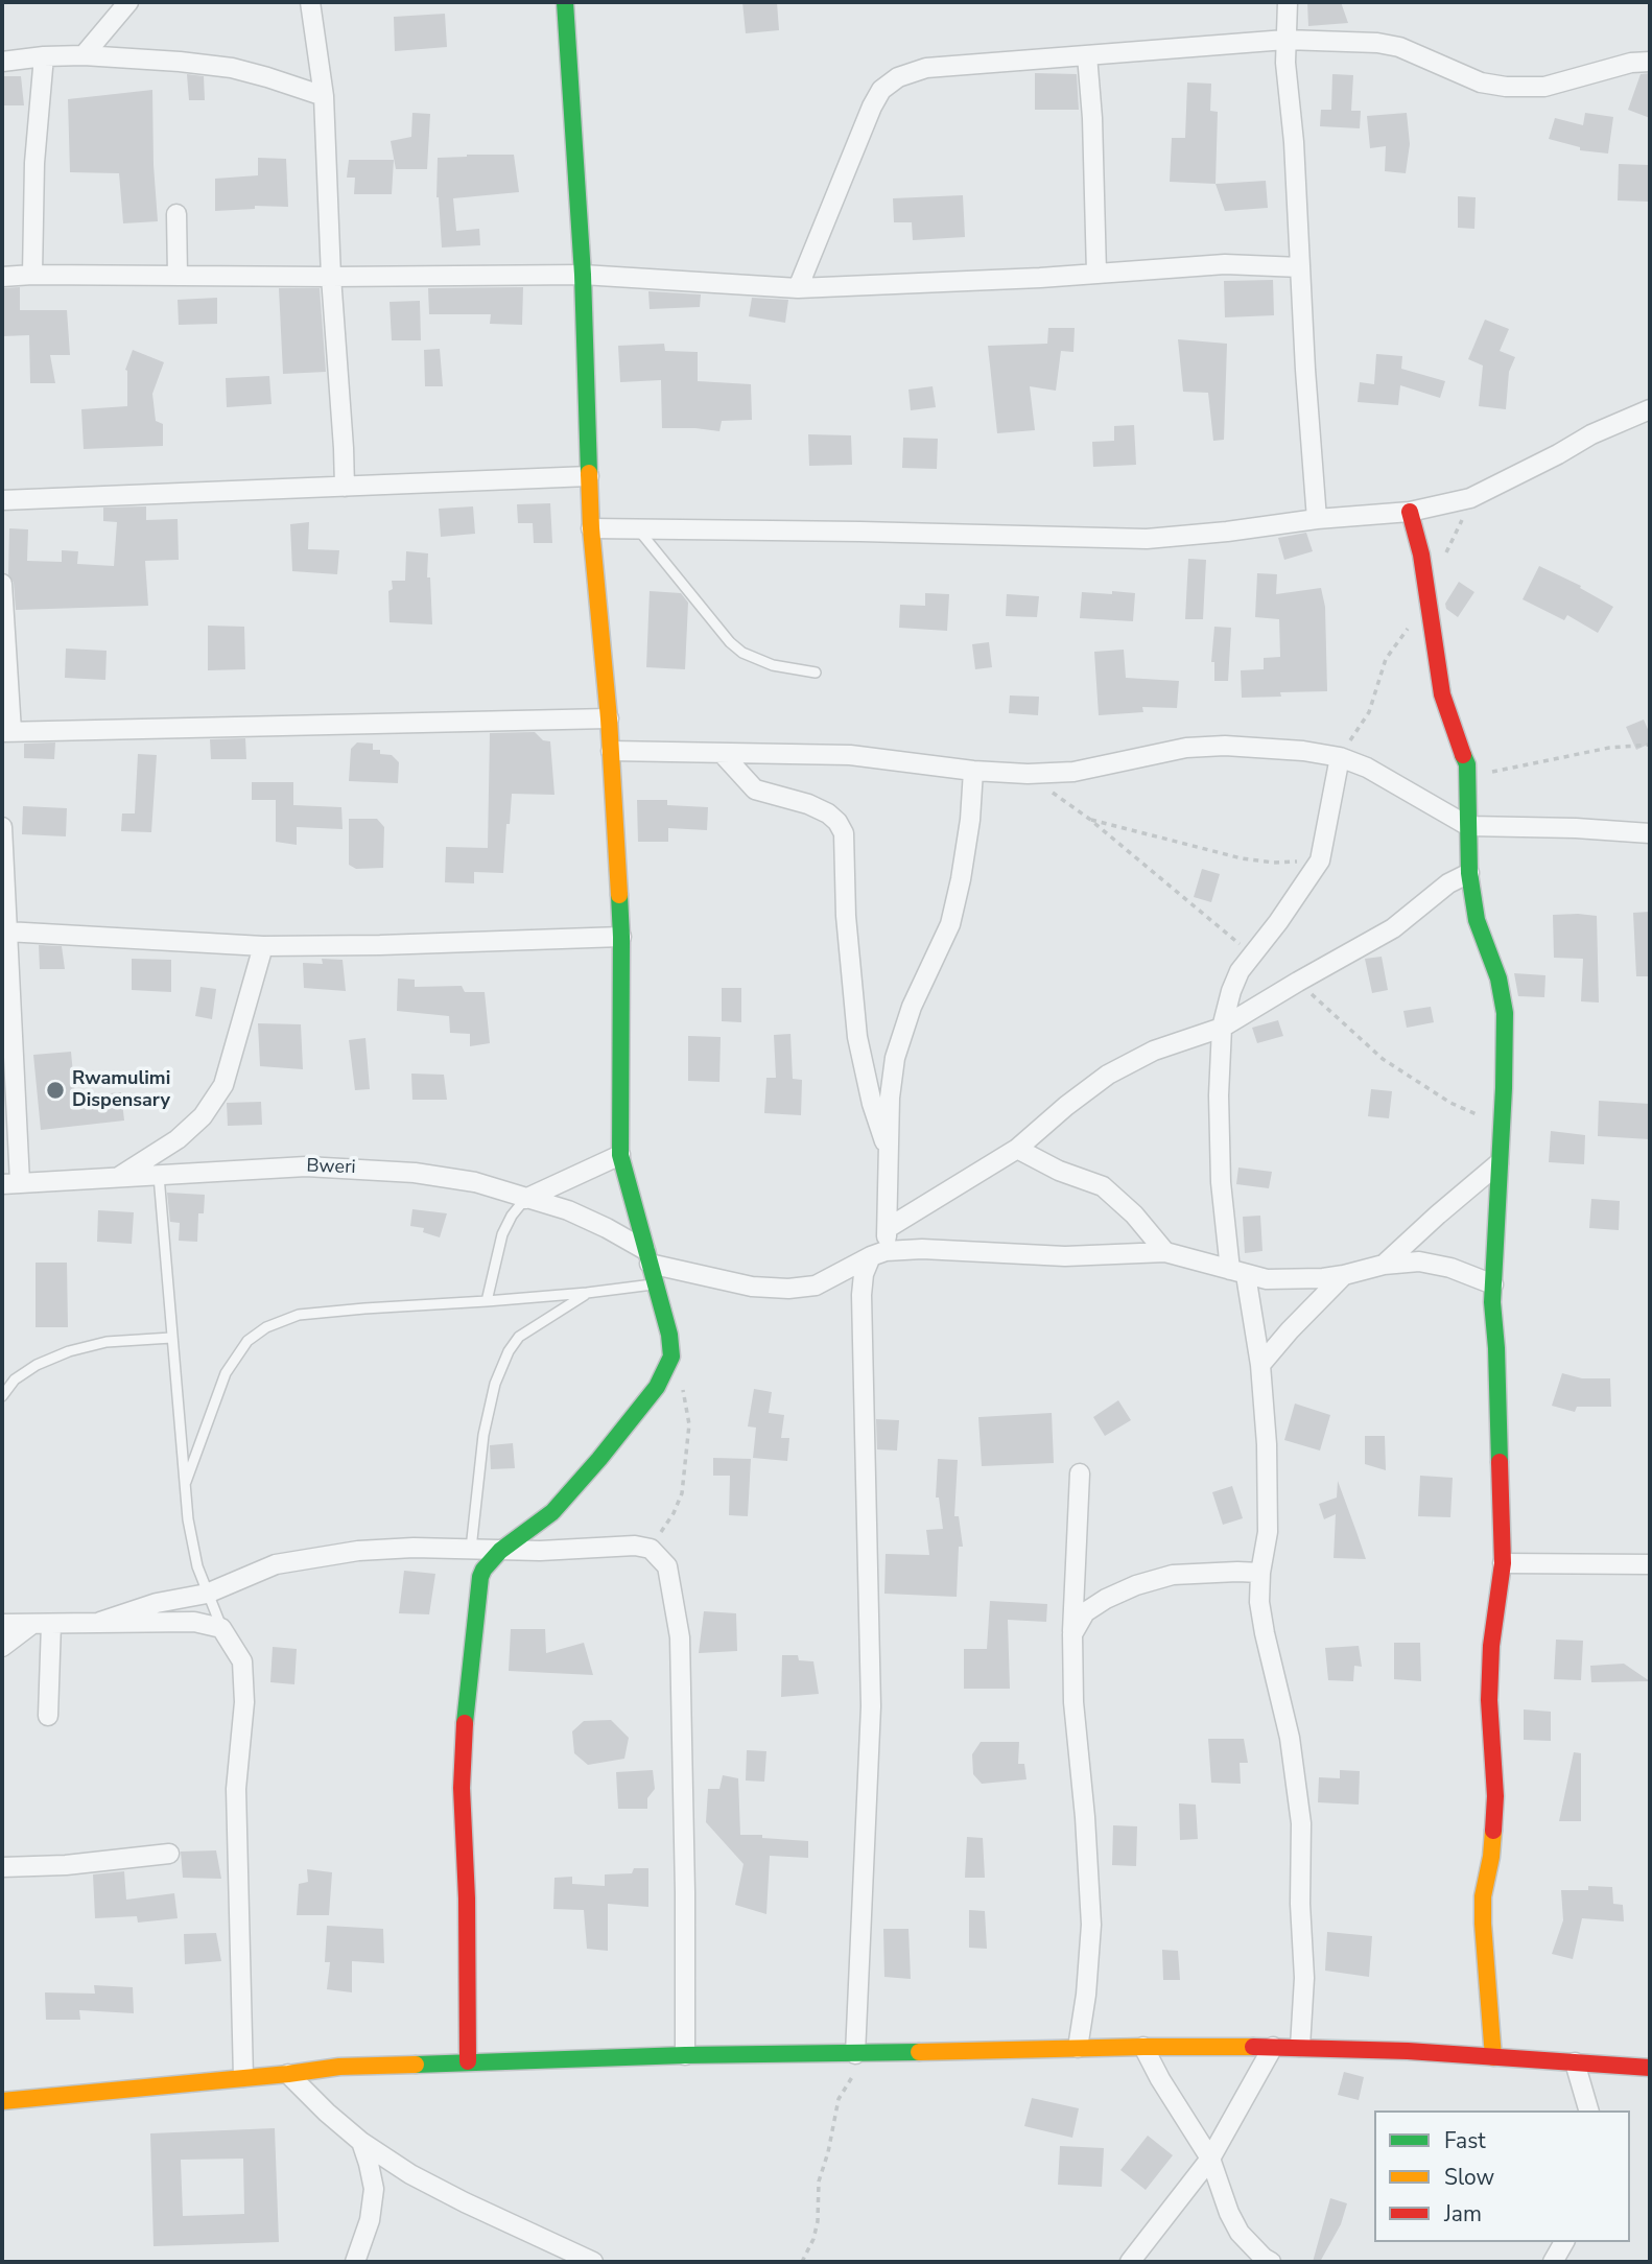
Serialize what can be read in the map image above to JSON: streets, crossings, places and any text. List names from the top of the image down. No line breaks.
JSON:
{"streets":{"street":["Bweri"]},"places":["Rwamulimi Dispensary"],"legend":["Fast","Slow","Jam"]}
